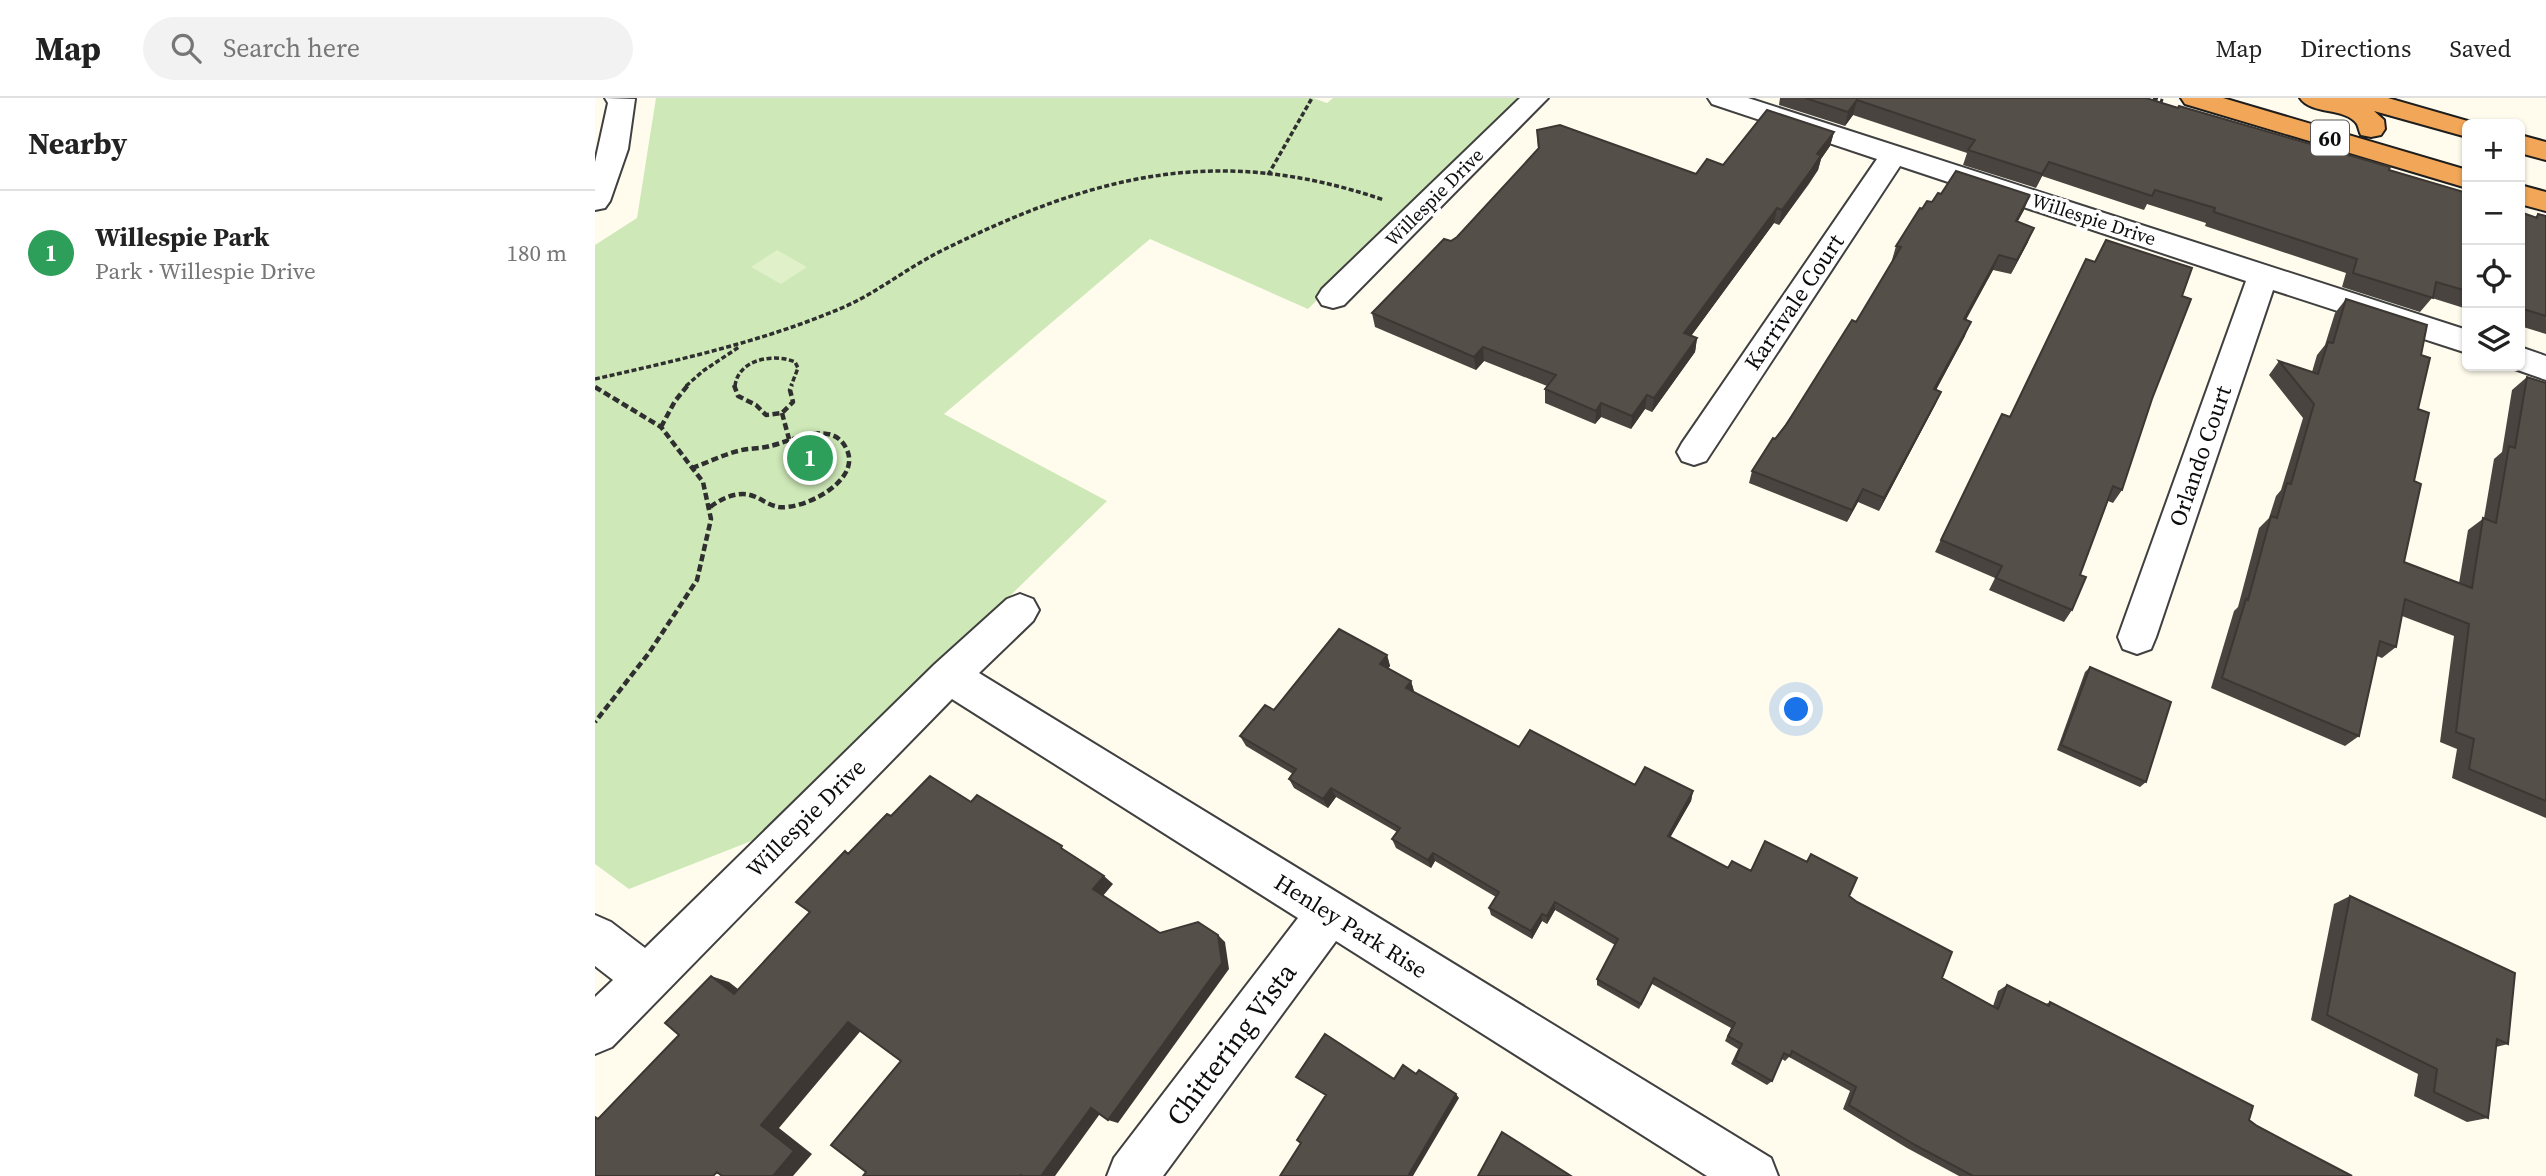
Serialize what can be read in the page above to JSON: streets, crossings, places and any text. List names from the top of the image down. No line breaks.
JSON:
{"streets":{"highway":["60"],"street":["Willespie Drive","Karrivale Court","Orlando Court","Henley Park Rise","Chittering Vista"]},"crossings":[["Willespie Drive","Karrivale Court"],["Willespie Drive","Orlando Court"],["Willespie Drive","Henley Park Rise"],["Henley Park Rise","Chittering Vista"]],"page":{"header":"Map","search":"Search here","nav":["Map","Directions","Saved"],"heading":"Nearby","map_buttons":["+","−"],"list":[{"mark":"1","name":"Willespie Park","note":"Park · Willespie Drive","value":"180 m"}],"pins":"1"}}
